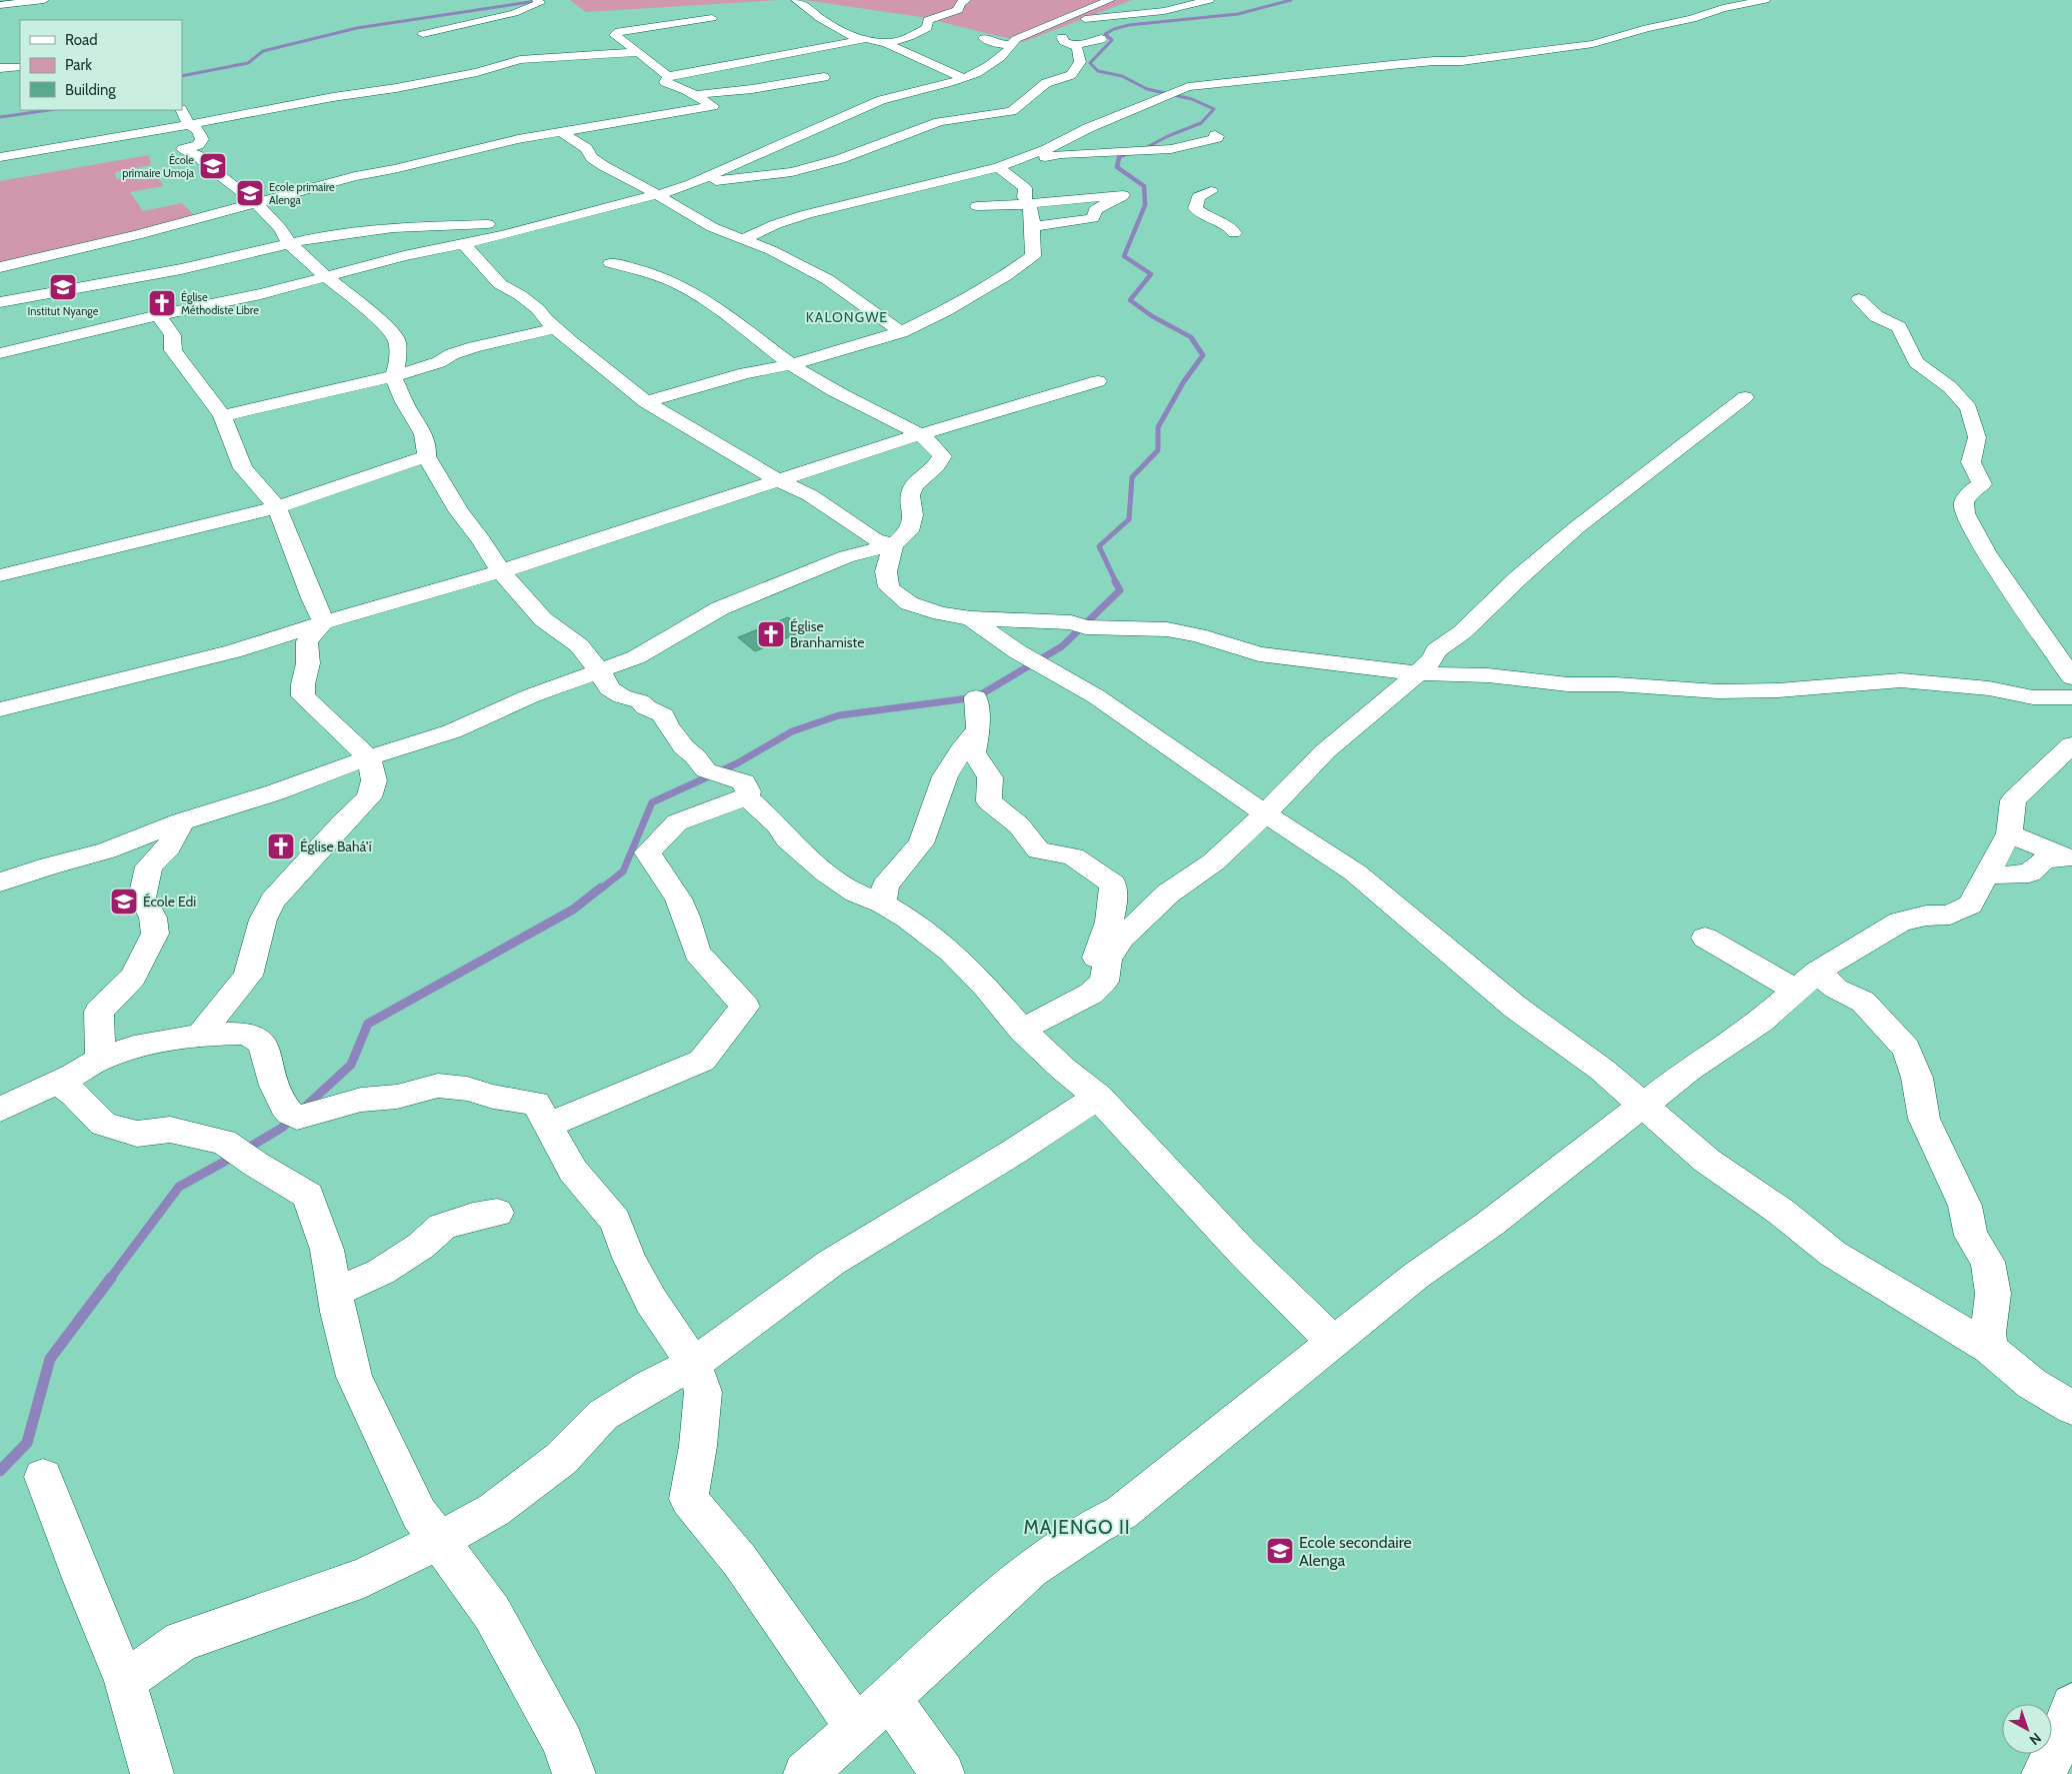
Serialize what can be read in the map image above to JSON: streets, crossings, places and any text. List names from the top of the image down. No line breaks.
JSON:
{"districts":["KALONGWE","MAJENGO II"],"places":{"school or university":["École primaire Umoja","Ecole primaire Alenga","Institut Nyange","École Edi","Ecole secondaire Alenga"],"church":["Église Méthodiste Libre","Église Branhamiste","Église Bahá'í"]},"legend":["Road","Park","Building"],"north":"bottom right"}
